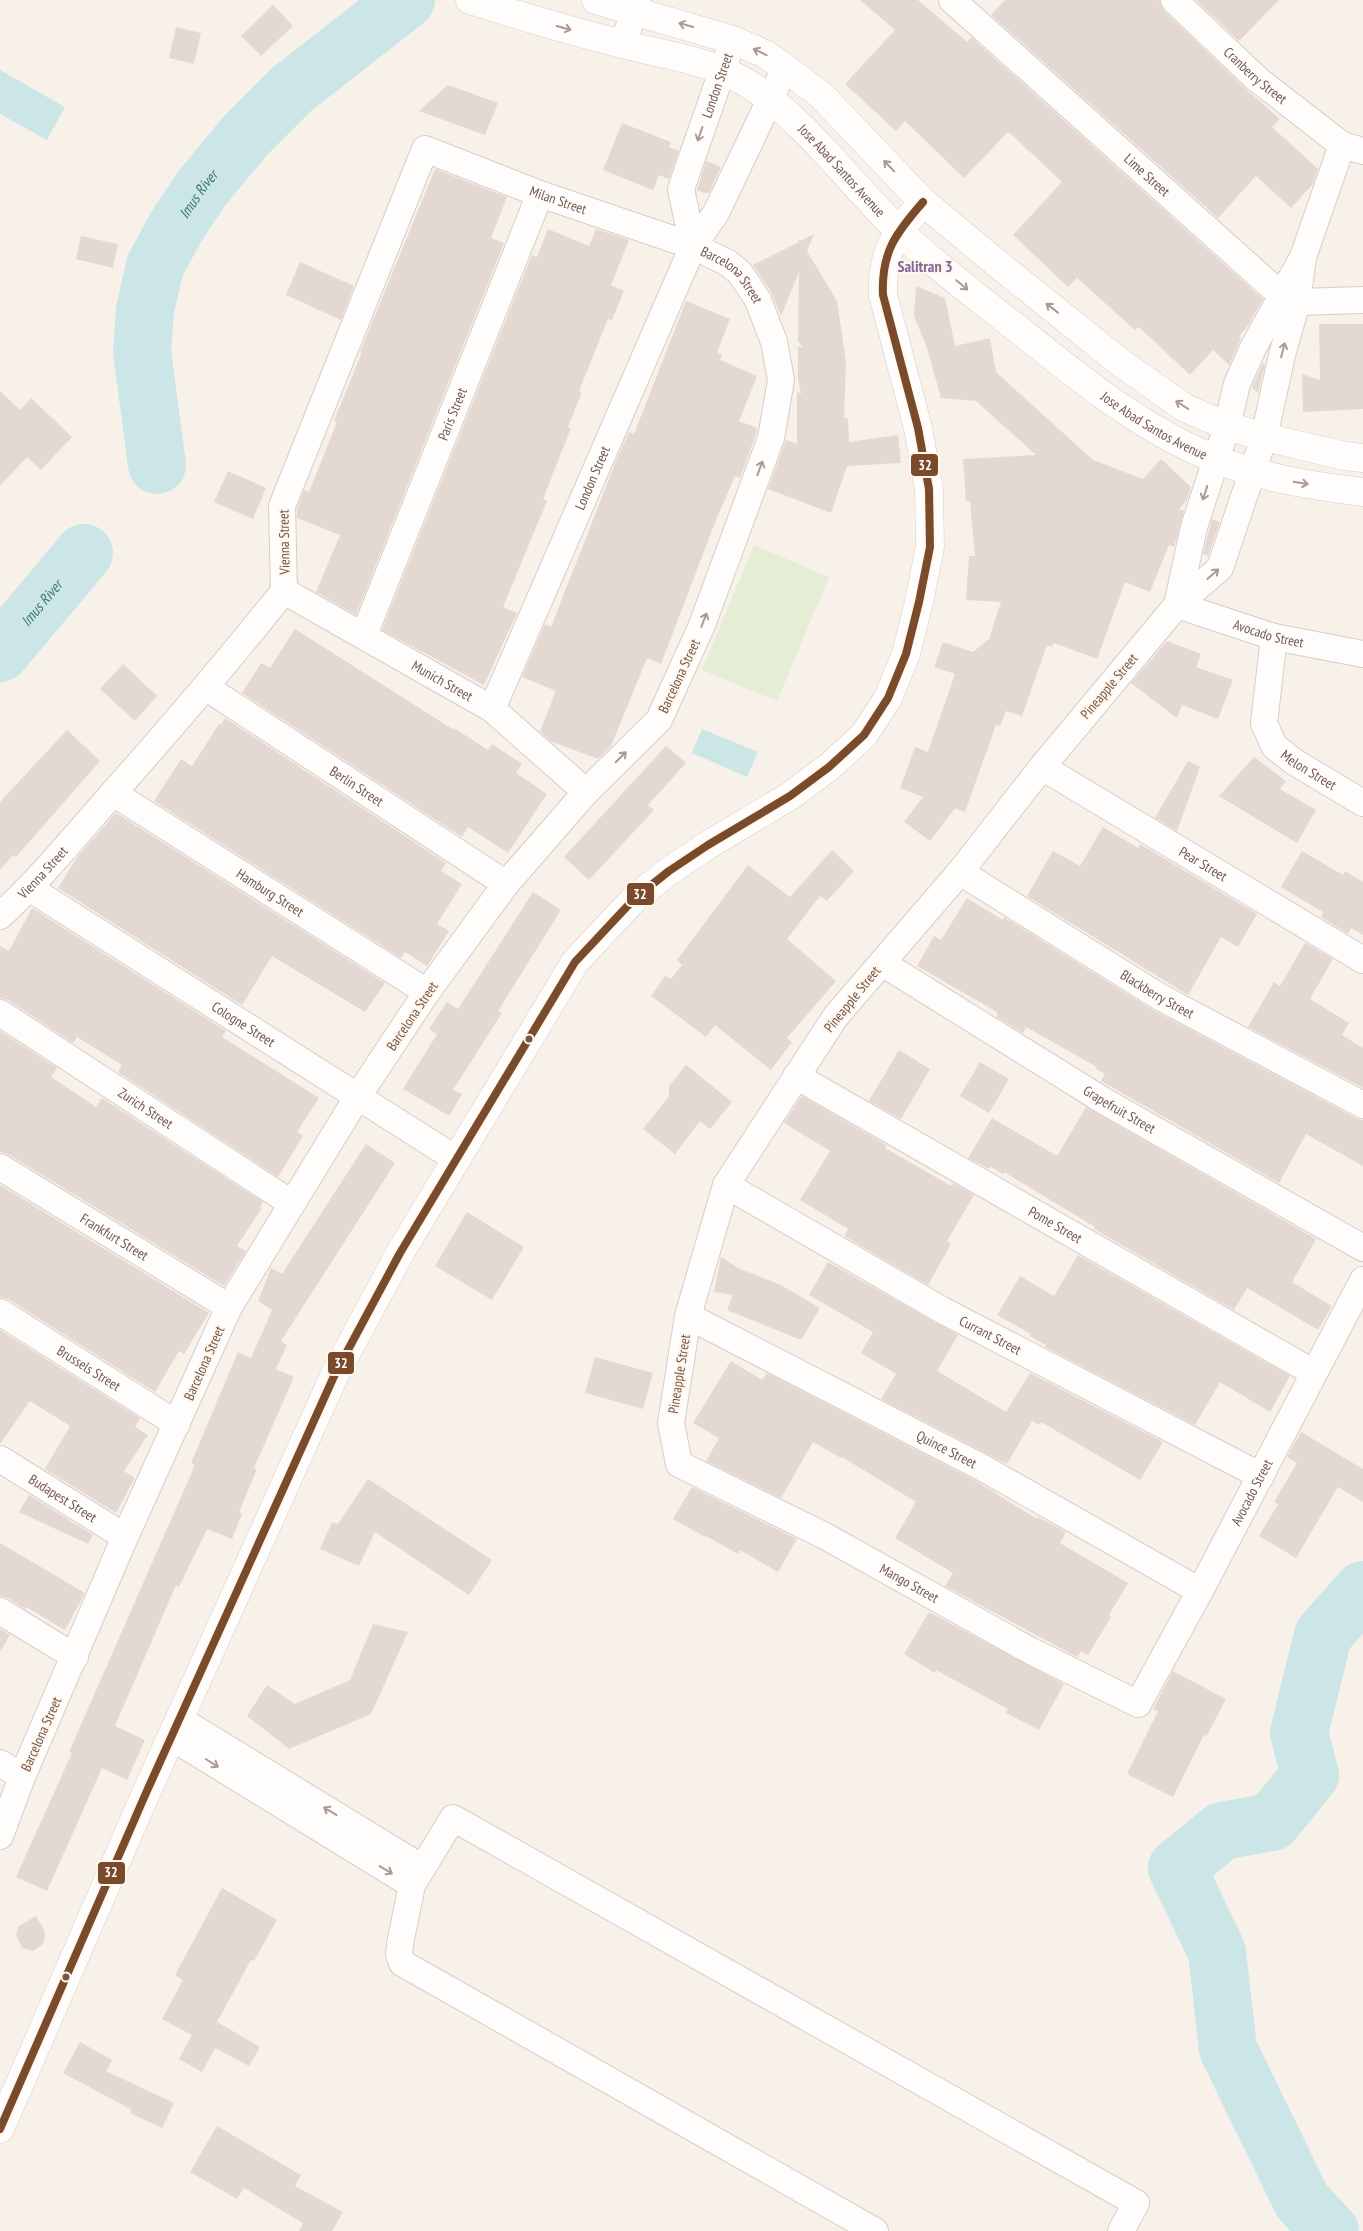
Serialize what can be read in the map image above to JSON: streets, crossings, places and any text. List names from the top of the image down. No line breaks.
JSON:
{"streets":{"main road":["Jose Abad Santos Avenue"],"street":["Cranberry Street","London Street","Lime Street","Milan Street","Barcelona Street","Paris Street","Vienna Street","Avocado Street","Munich Street","Pineapple Street","Melon Street","Berlin Street","Pear Street","Hamburg Street","Blackberry Street","Cologne Street","Zurich Street","Grapefruit Street","Pome Street","Frankfurt Street","Currant Street","Brussels Street","Quince Street","Budapest Street","Mango Street"]},"crossings":[["London Street","Jose Abad Santos Avenue"],["London Street","Milan Street"],["London Street","Barcelona Street"],["London Street","Munich Street"],["Jose Abad Santos Avenue","Pineapple Street"],["Lime Street","Pineapple Street"],["Milan Street","Barcelona Street"],["Milan Street","Paris Street"],["Milan Street","Vienna Street"],["Barcelona Street","Munich Street"],["Barcelona Street","Berlin Street"],["Barcelona Street","Hamburg Street"],["Barcelona Street","Cologne Street"],["Barcelona Street","Zurich Street"],["Barcelona Street","Frankfurt Street"],["Barcelona Street","Brussels Street"],["Barcelona Street","Budapest Street"],["Paris Street","Munich Street"],["Vienna Street","Munich Street"],["Vienna Street","Berlin Street"],["Vienna Street","Hamburg Street"],["Vienna Street","Cologne Street"],["Avocado Street","Pineapple Street"],["Avocado Street","Melon Street"],["Avocado Street","Pome Street"],["Avocado Street","Currant Street"],["Avocado Street","Quince Street"],["Avocado Street","Mango Street"],["Pineapple Street","Pear Street"],["Pineapple Street","Blackberry Street"],["Pineapple Street","Grapefruit Street"],["Pineapple Street","Pome Street"],["Pineapple Street","Currant Street"],["Pineapple Street","Quince Street"],["Pineapple Street","Mango Street"]],"districts":["Salitran 3"],"water":["Imus River"],"lines":["transit line 32"]}
